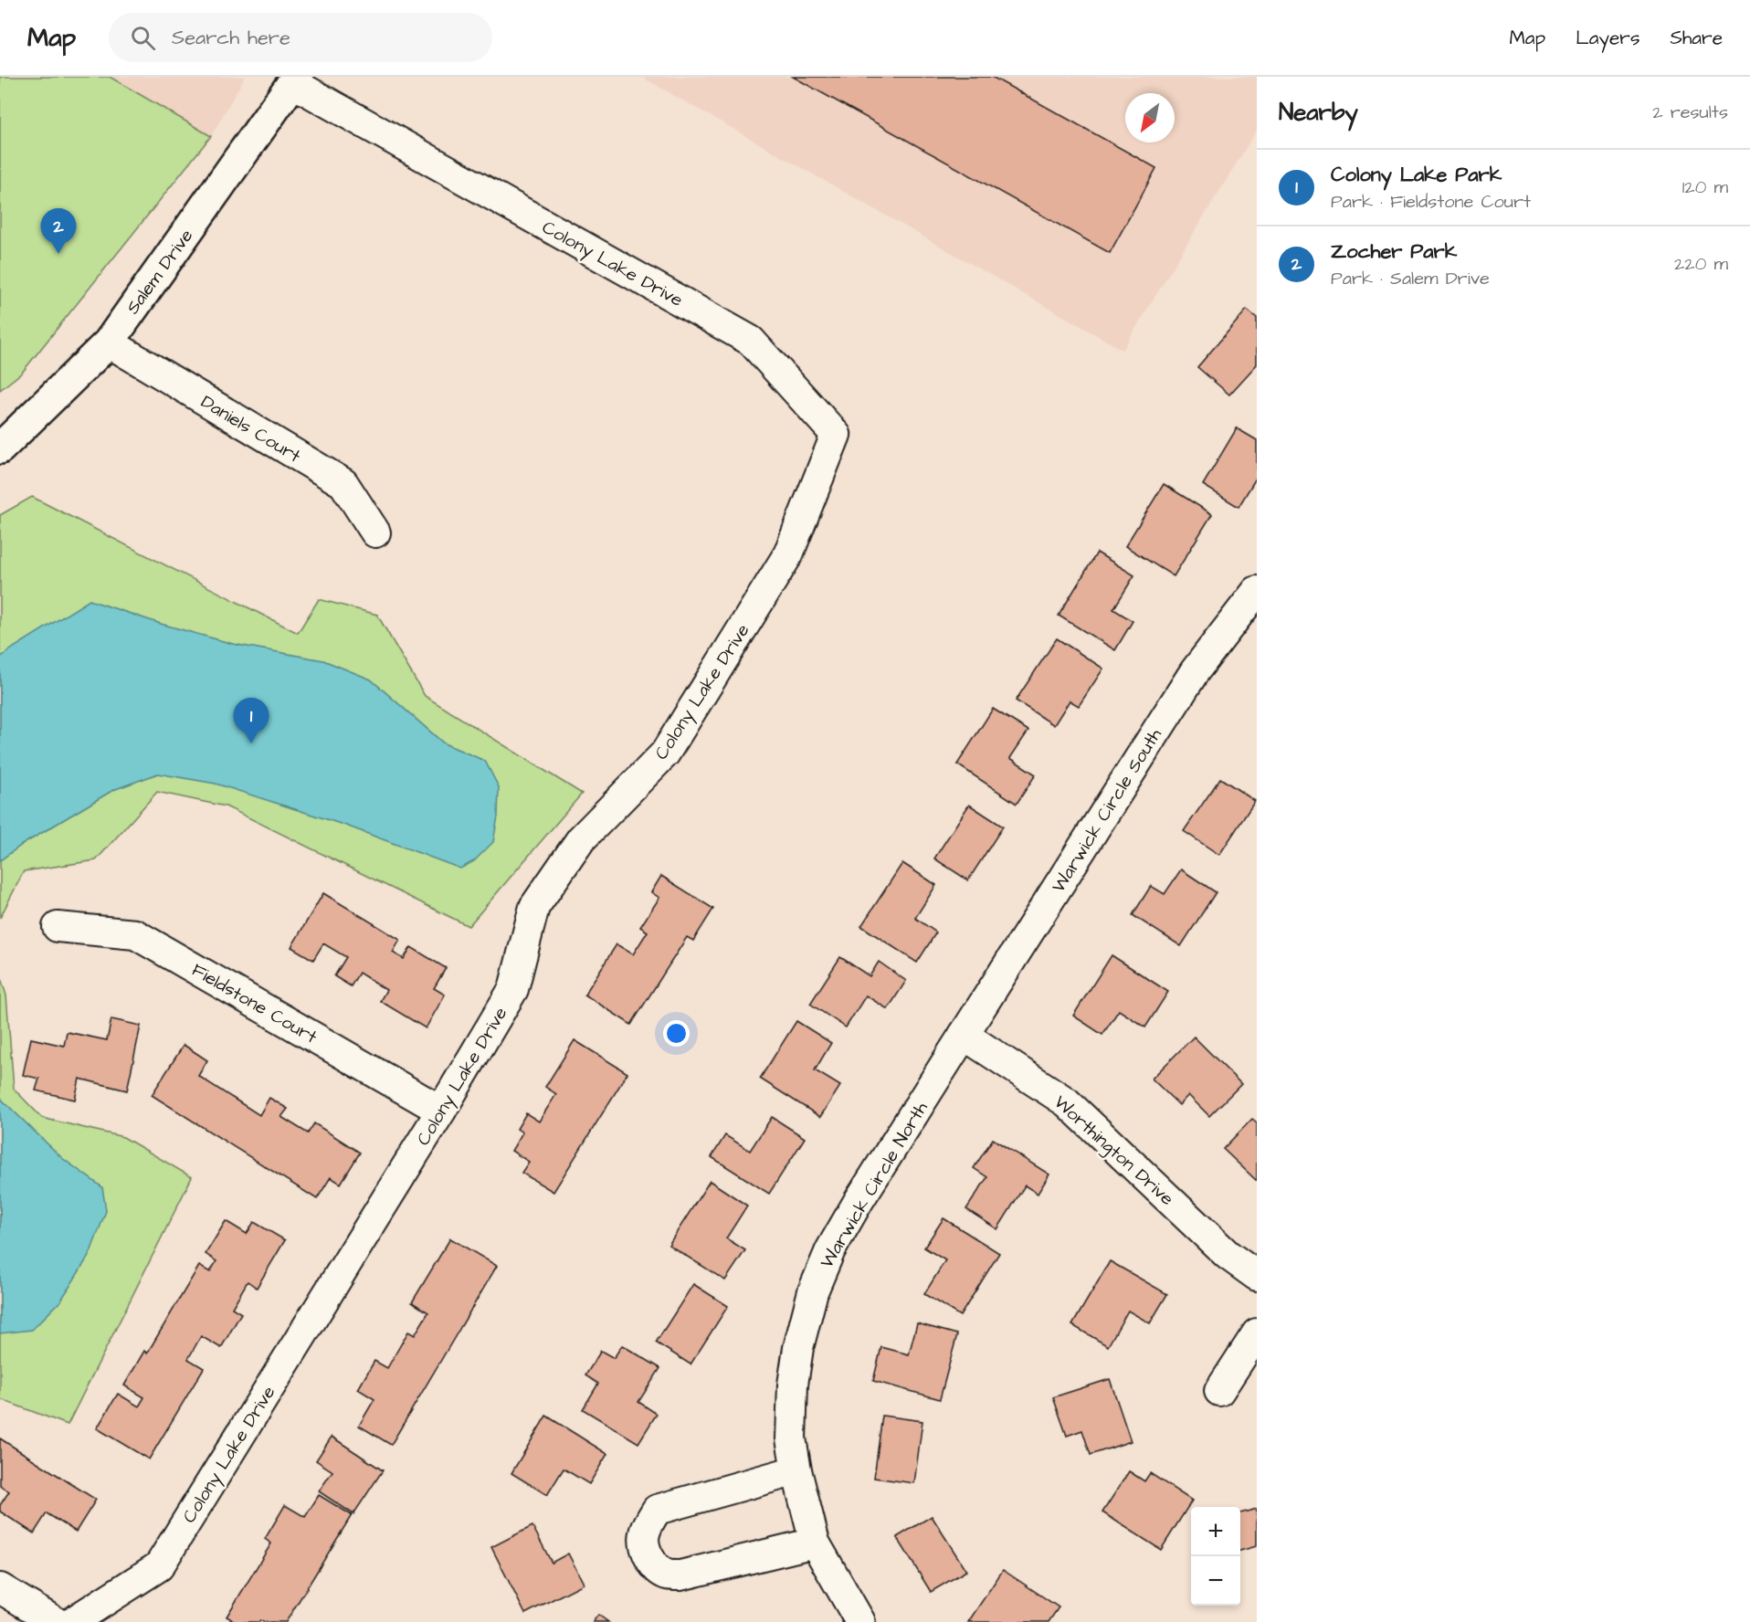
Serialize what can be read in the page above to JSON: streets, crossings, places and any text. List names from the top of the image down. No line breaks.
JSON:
{"streets":{"street":["Colony Lake Drive","Salem Drive","Daniels Court","Warwick Circle South","Fieldstone Court","Worthington Drive","Warwick Circle North"]},"crossings":[["Colony Lake Drive","Salem Drive"],["Colony Lake Drive","Fieldstone Court"],["Salem Drive","Daniels Court"],["Warwick Circle South","Worthington Drive"],["Warwick Circle South","Warwick Circle North"],["Worthington Drive","Warwick Circle North"]],"north":"bottom left","page":{"header":"Map","search":"Search here","nav":["Map","Layers","Share"],"heading":["Nearby","2 results"],"list":[{"mark":"1","name":"Colony Lake Park","note":"Park · Fieldstone Court","value":"120 m"},{"mark":"2","name":"Zocher Park","note":"Park · Salem Drive","value":"220 m"}],"pins":["2","1"],"map_buttons":["+","−"]}}
